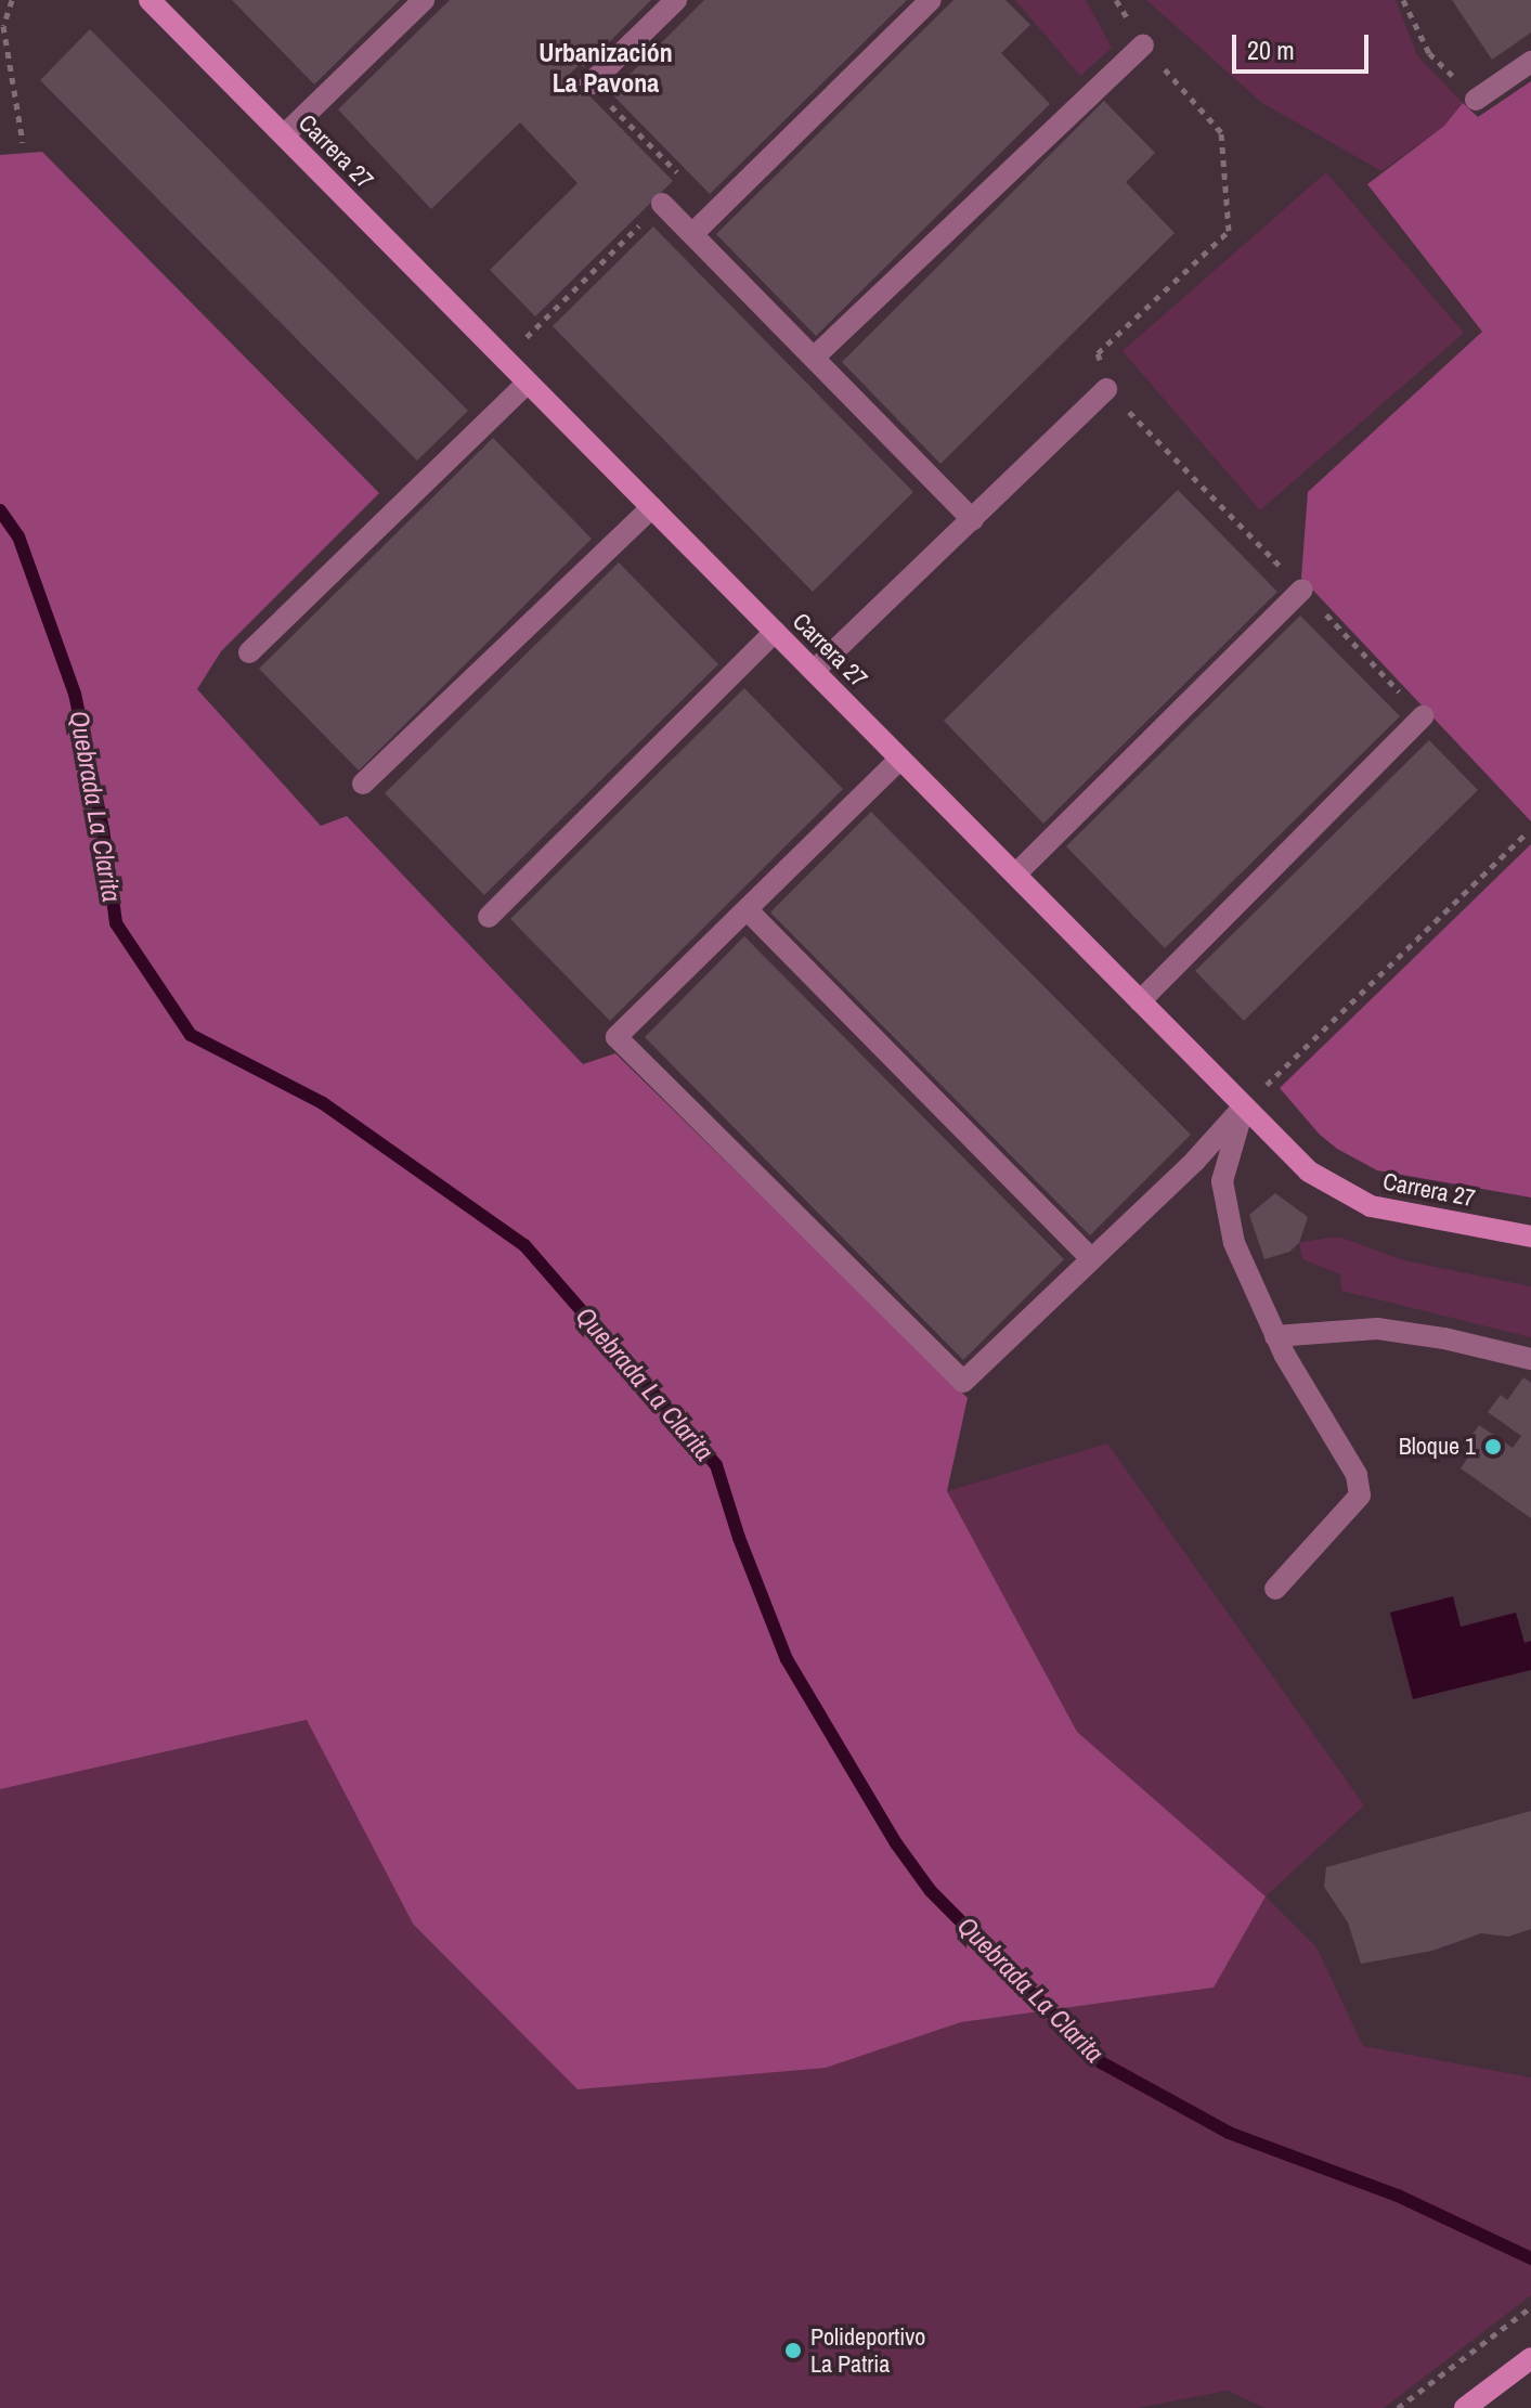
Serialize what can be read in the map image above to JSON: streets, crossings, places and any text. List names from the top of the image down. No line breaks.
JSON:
{"streets":{"street":["Carrera 27"]},"districts":["Urbanización La Pavona"],"water":["Quebrada La Clarita"],"places":["Bloque 1","Polideportivo La Patria"],"scale_bar":"20 m"}
